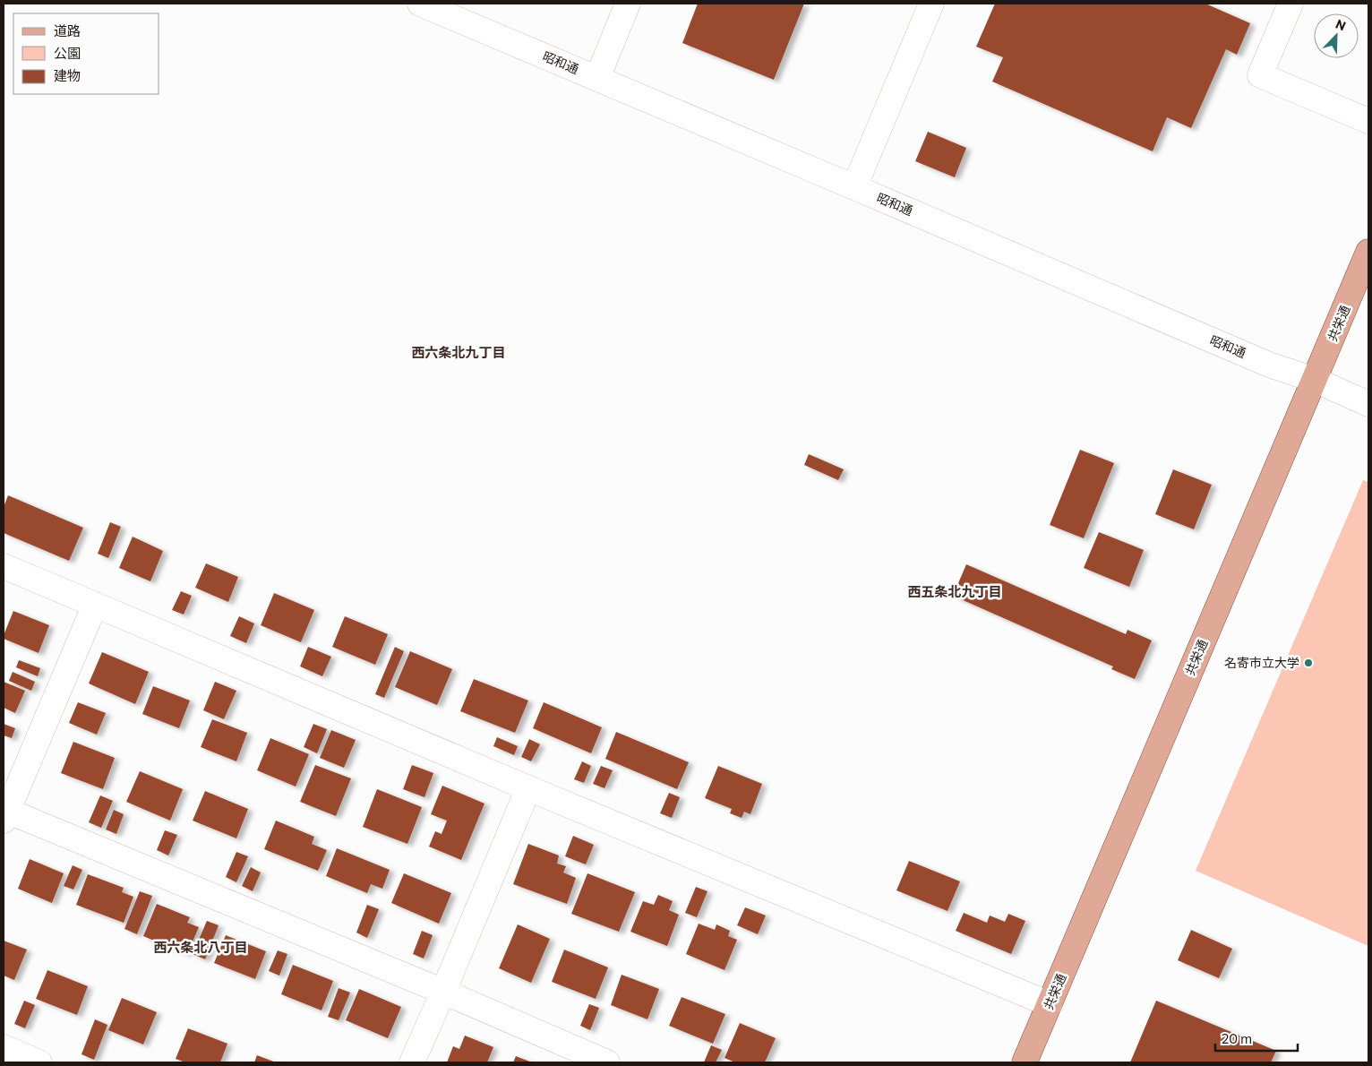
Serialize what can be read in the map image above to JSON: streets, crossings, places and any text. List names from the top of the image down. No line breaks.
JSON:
{"streets":{"main road":["共栄通"],"street":["昭和通"]},"crossings":[["昭和通","共栄通"]],"districts":["西六条北九丁目","西五条北九丁目","西六条北八丁目"],"places":["名寄市立大学"],"legend":["道路","公園","建物"],"scale_bar":"20 m","north":"top right"}
